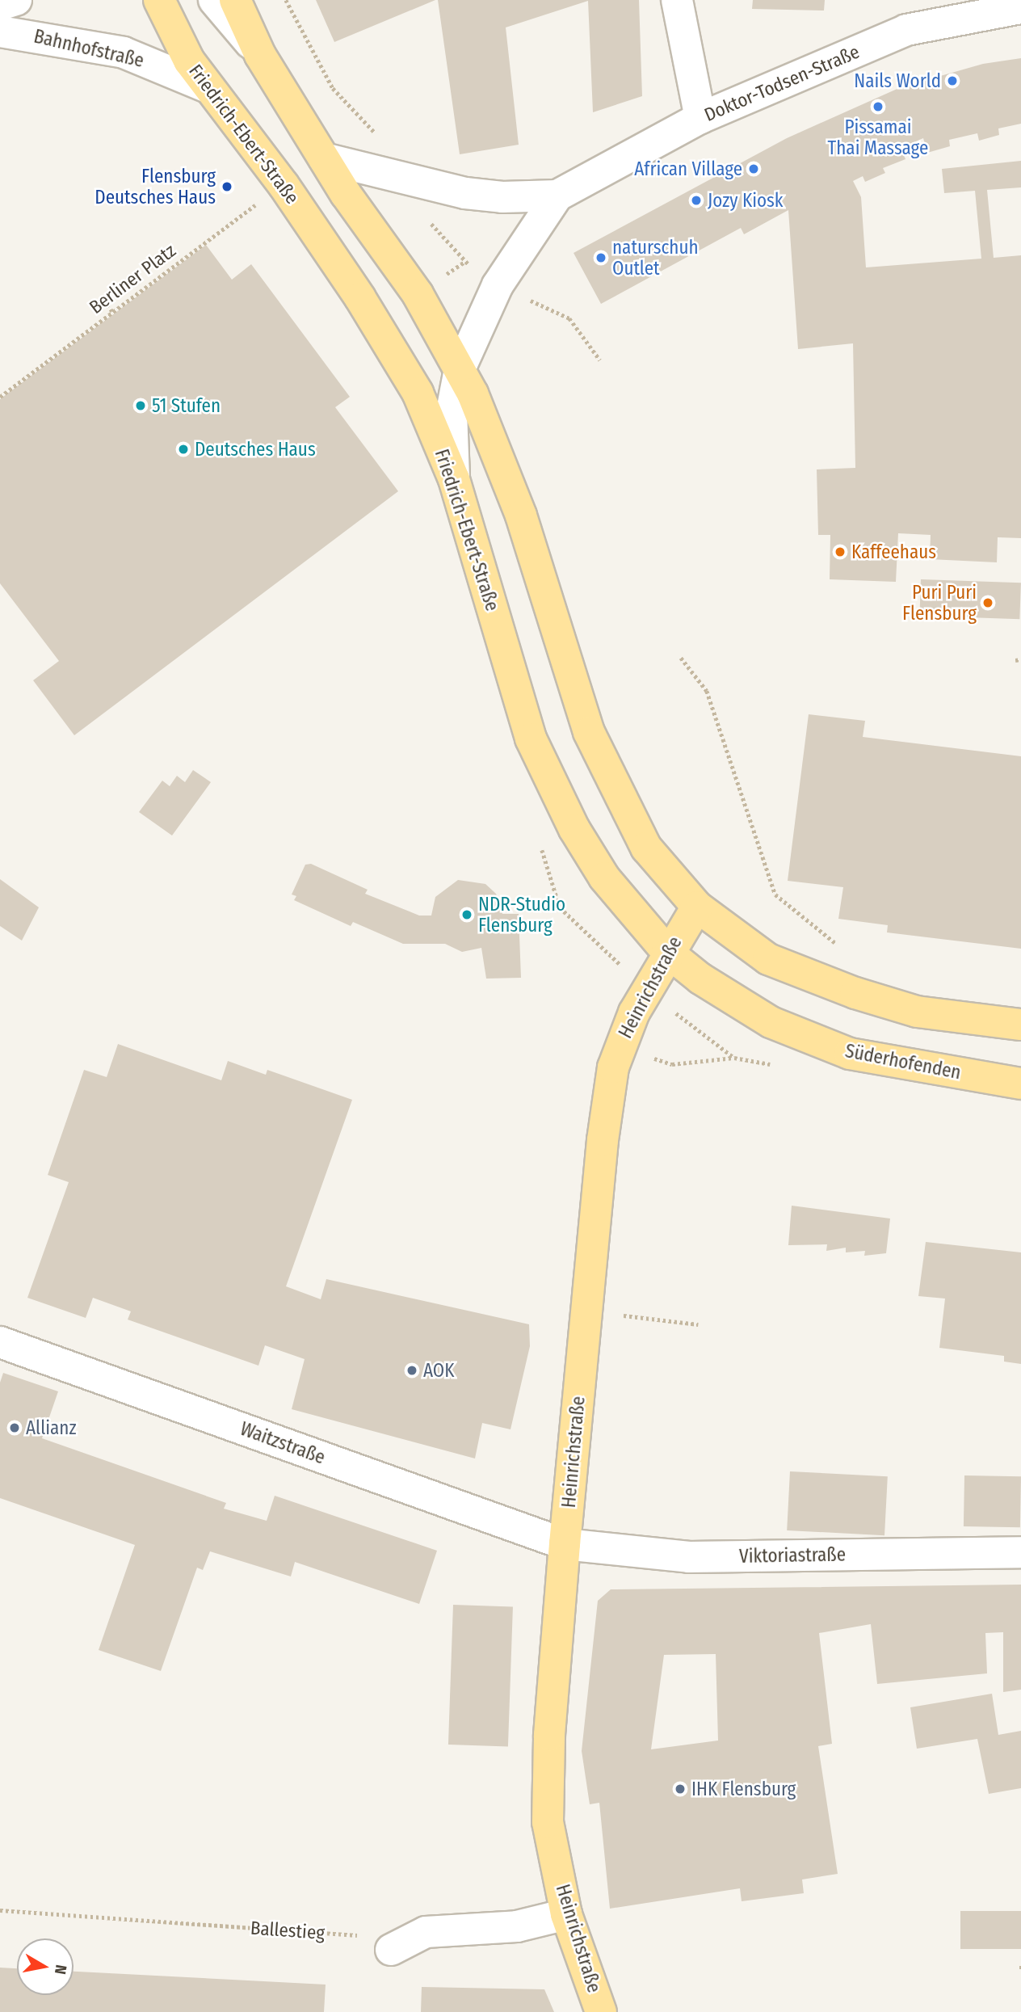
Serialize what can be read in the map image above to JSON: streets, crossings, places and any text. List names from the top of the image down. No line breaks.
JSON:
{"streets":{"main road":["Friedrich-Ebert-Straße","Heinrichstraße","Süderhofenden"],"street":["Bahnhofstraße","Doktor-Todsen-Straße","Waitzstraße","Viktoriastraße"],"path":["Berliner Platz","Ballestieg"]},"crossings":[["Bahnhofstraße","Friedrich-Ebert-Straße"],["Doktor-Todsen-Straße","Friedrich-Ebert-Straße"],["Friedrich-Ebert-Straße","Berliner Platz"],["Friedrich-Ebert-Straße","Heinrichstraße"],["Friedrich-Ebert-Straße","Süderhofenden"],["Heinrichstraße","Waitzstraße"],["Heinrichstraße","Viktoriastraße"],["Waitzstraße","Viktoriastraße"]],"places":["Nails World","Pissamai Thai Massage","African Village","Flensburg Deutsches Haus","Jozy Kiosk","naturschuh Outlet","51 Stufen","Deutsches Haus","Kaffeehaus","Puri Puri Flensburg","NDR-Studio Flensburg","AOK","Allianz","IHK Flensburg"],"north":"right"}
